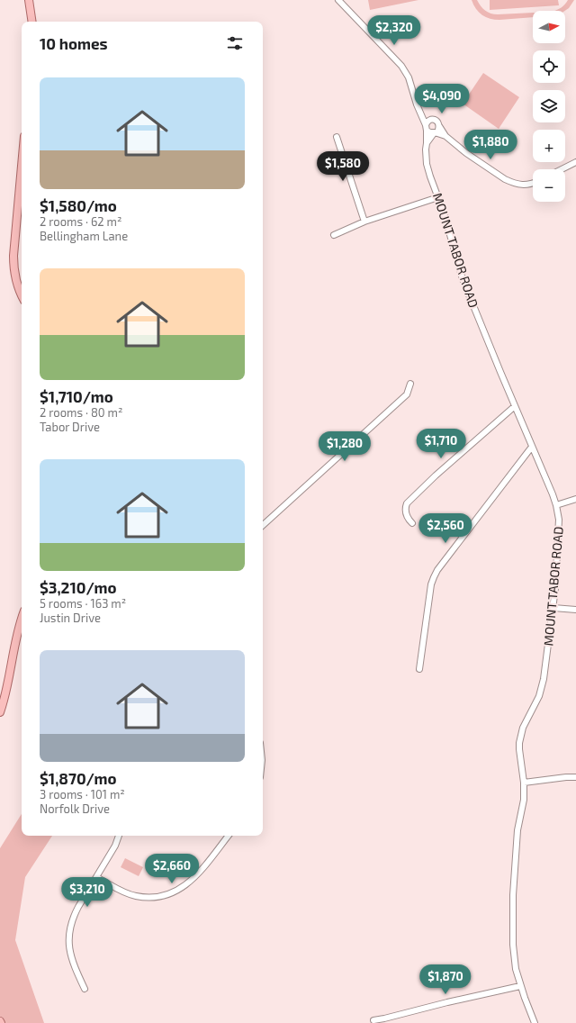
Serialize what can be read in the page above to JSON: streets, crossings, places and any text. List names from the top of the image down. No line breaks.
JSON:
{"streets":{"street":["MOUNT TABOR ROAD"]},"north":"right","page":{"map_buttons":["+","−"],"price":["$2,320","$4,090","$1,880","$1,580","$1,710","$1,280","$2,560","$2,660","$3,210","$1,870"],"heading":"10 homes","list":[{"name":"$1,580/mo","note":"2 rooms · 62 m² · Bellingham Lane"},{"name":"$1,710/mo","note":"2 rooms · 80 m² · Tabor Drive"},{"name":"$3,210/mo","note":"5 rooms · 163 m² · Justin Drive"},{"name":"$1,870/mo","note":"3 rooms · 101 m² · Norfolk Drive"}]}}
